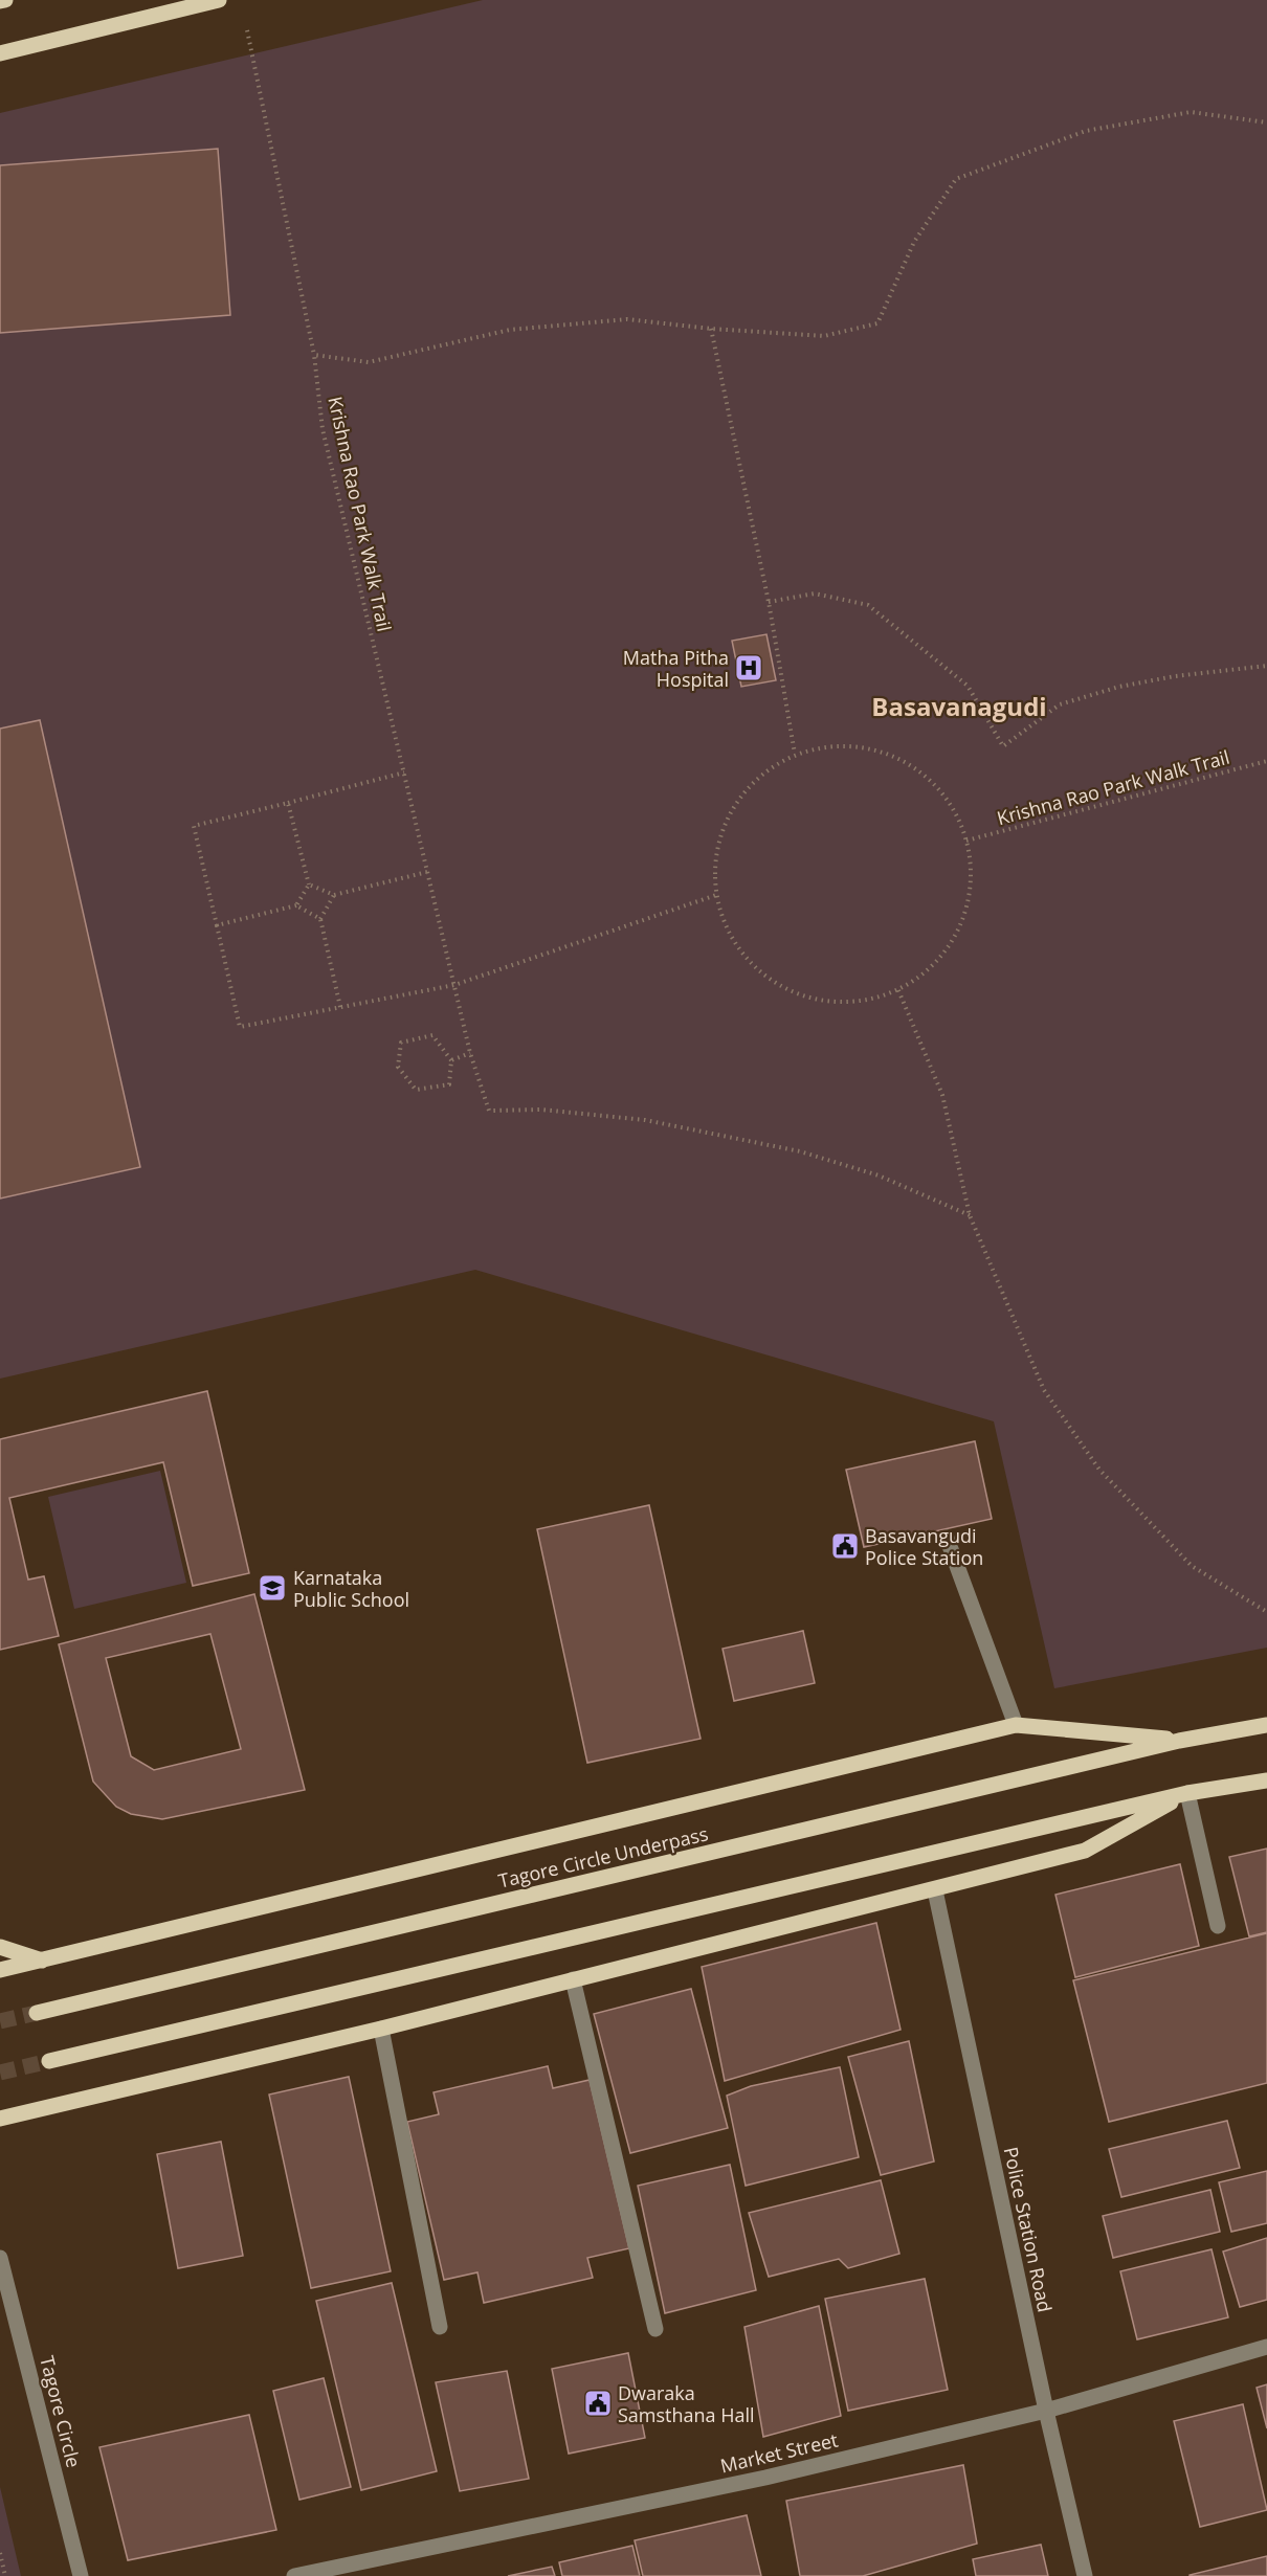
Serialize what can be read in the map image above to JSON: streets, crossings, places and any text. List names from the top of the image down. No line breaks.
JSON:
{"streets":{"main road":["Tagore Circle Underpass"],"street":["Police Station Road","Tagore Circle","Market Street"],"path":["Krishna Rao Park Walk Trail"]},"crossings":[["Police Station Road","Market Street"]],"districts":["Basavanagudi"],"places":{"hospital":["Matha Pitha Hospital"],"public building":["Basavangudi Police Station","Dwaraka Samsthana Hall"],"school or university":["Karnataka Public School"]}}
